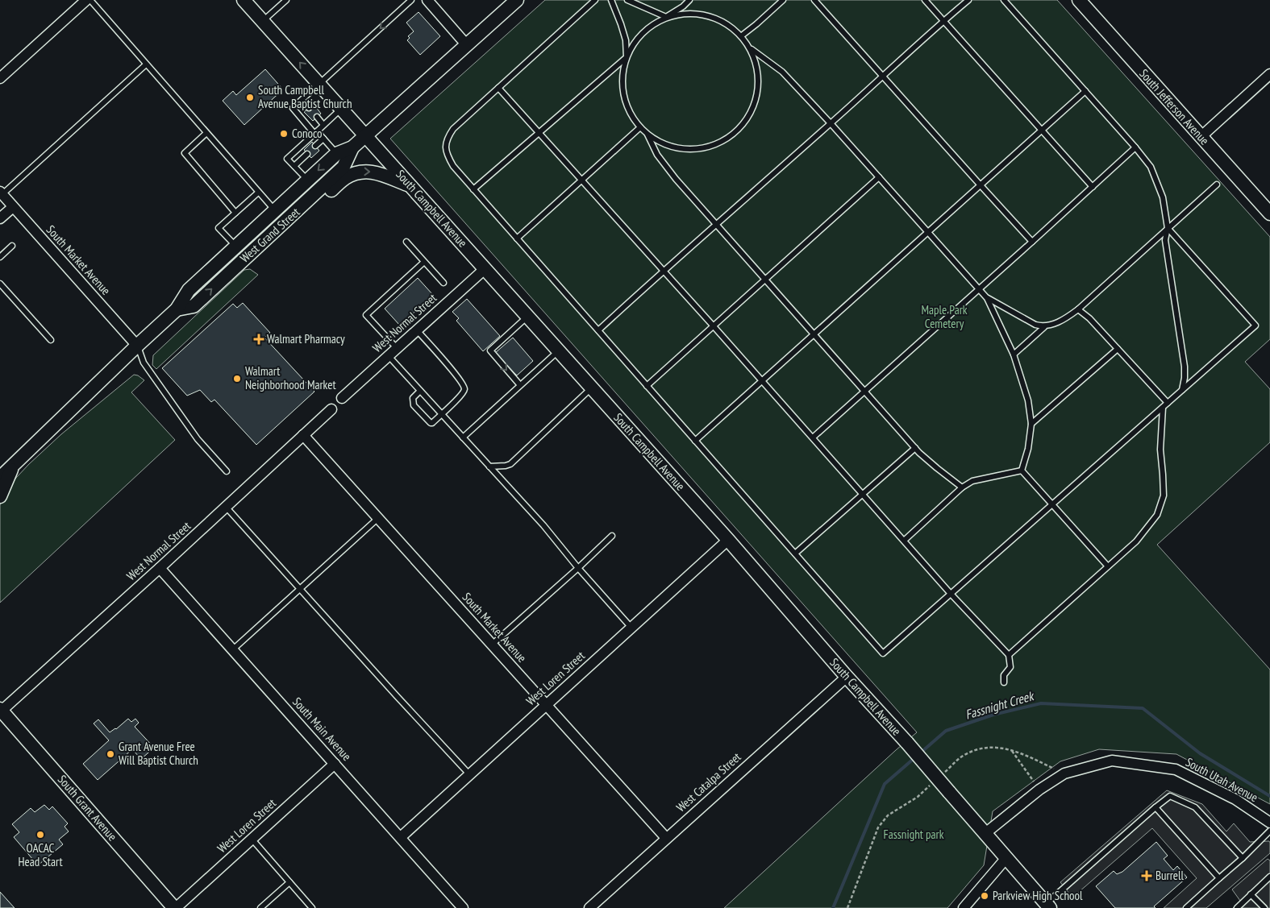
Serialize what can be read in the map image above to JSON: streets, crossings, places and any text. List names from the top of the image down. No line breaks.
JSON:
{"streets":{"main road":["South Jefferson Avenue","South Campbell Avenue","West Grand Street","South Grant Avenue"],"street":["South Market Avenue","West Normal Street","West Loren Street","South Main Avenue","South Utah Avenue","West Catalpa Street"]},"crossings":[["South Campbell Avenue","West Grand Street"],["South Campbell Avenue","West Normal Street"],["South Campbell Avenue","West Loren Street"],["South Campbell Avenue","South Utah Avenue"],["South Campbell Avenue","West Catalpa Street"],["West Grand Street","South Market Avenue"],["South Market Avenue","West Normal Street"],["South Market Avenue","West Loren Street"],["South Market Avenue","West Catalpa Street"],["West Normal Street","South Main Avenue"],["West Normal Street","South Grant Avenue"],["West Loren Street","South Main Avenue"],["West Loren Street","South Grant Avenue"]],"water":["Fassnight Creek"],"parks":["Maple Park Cemetery","Fassnight park"],"places":{"other":["South Campbell Avenue Baptist Church","Conoco","Walmart Neighborhood Market","Grant Avenue Free Will Baptist Church","OACAC Head Start","Parkview High School"],"health":["Walmart Pharmacy","Burrell"]}}
